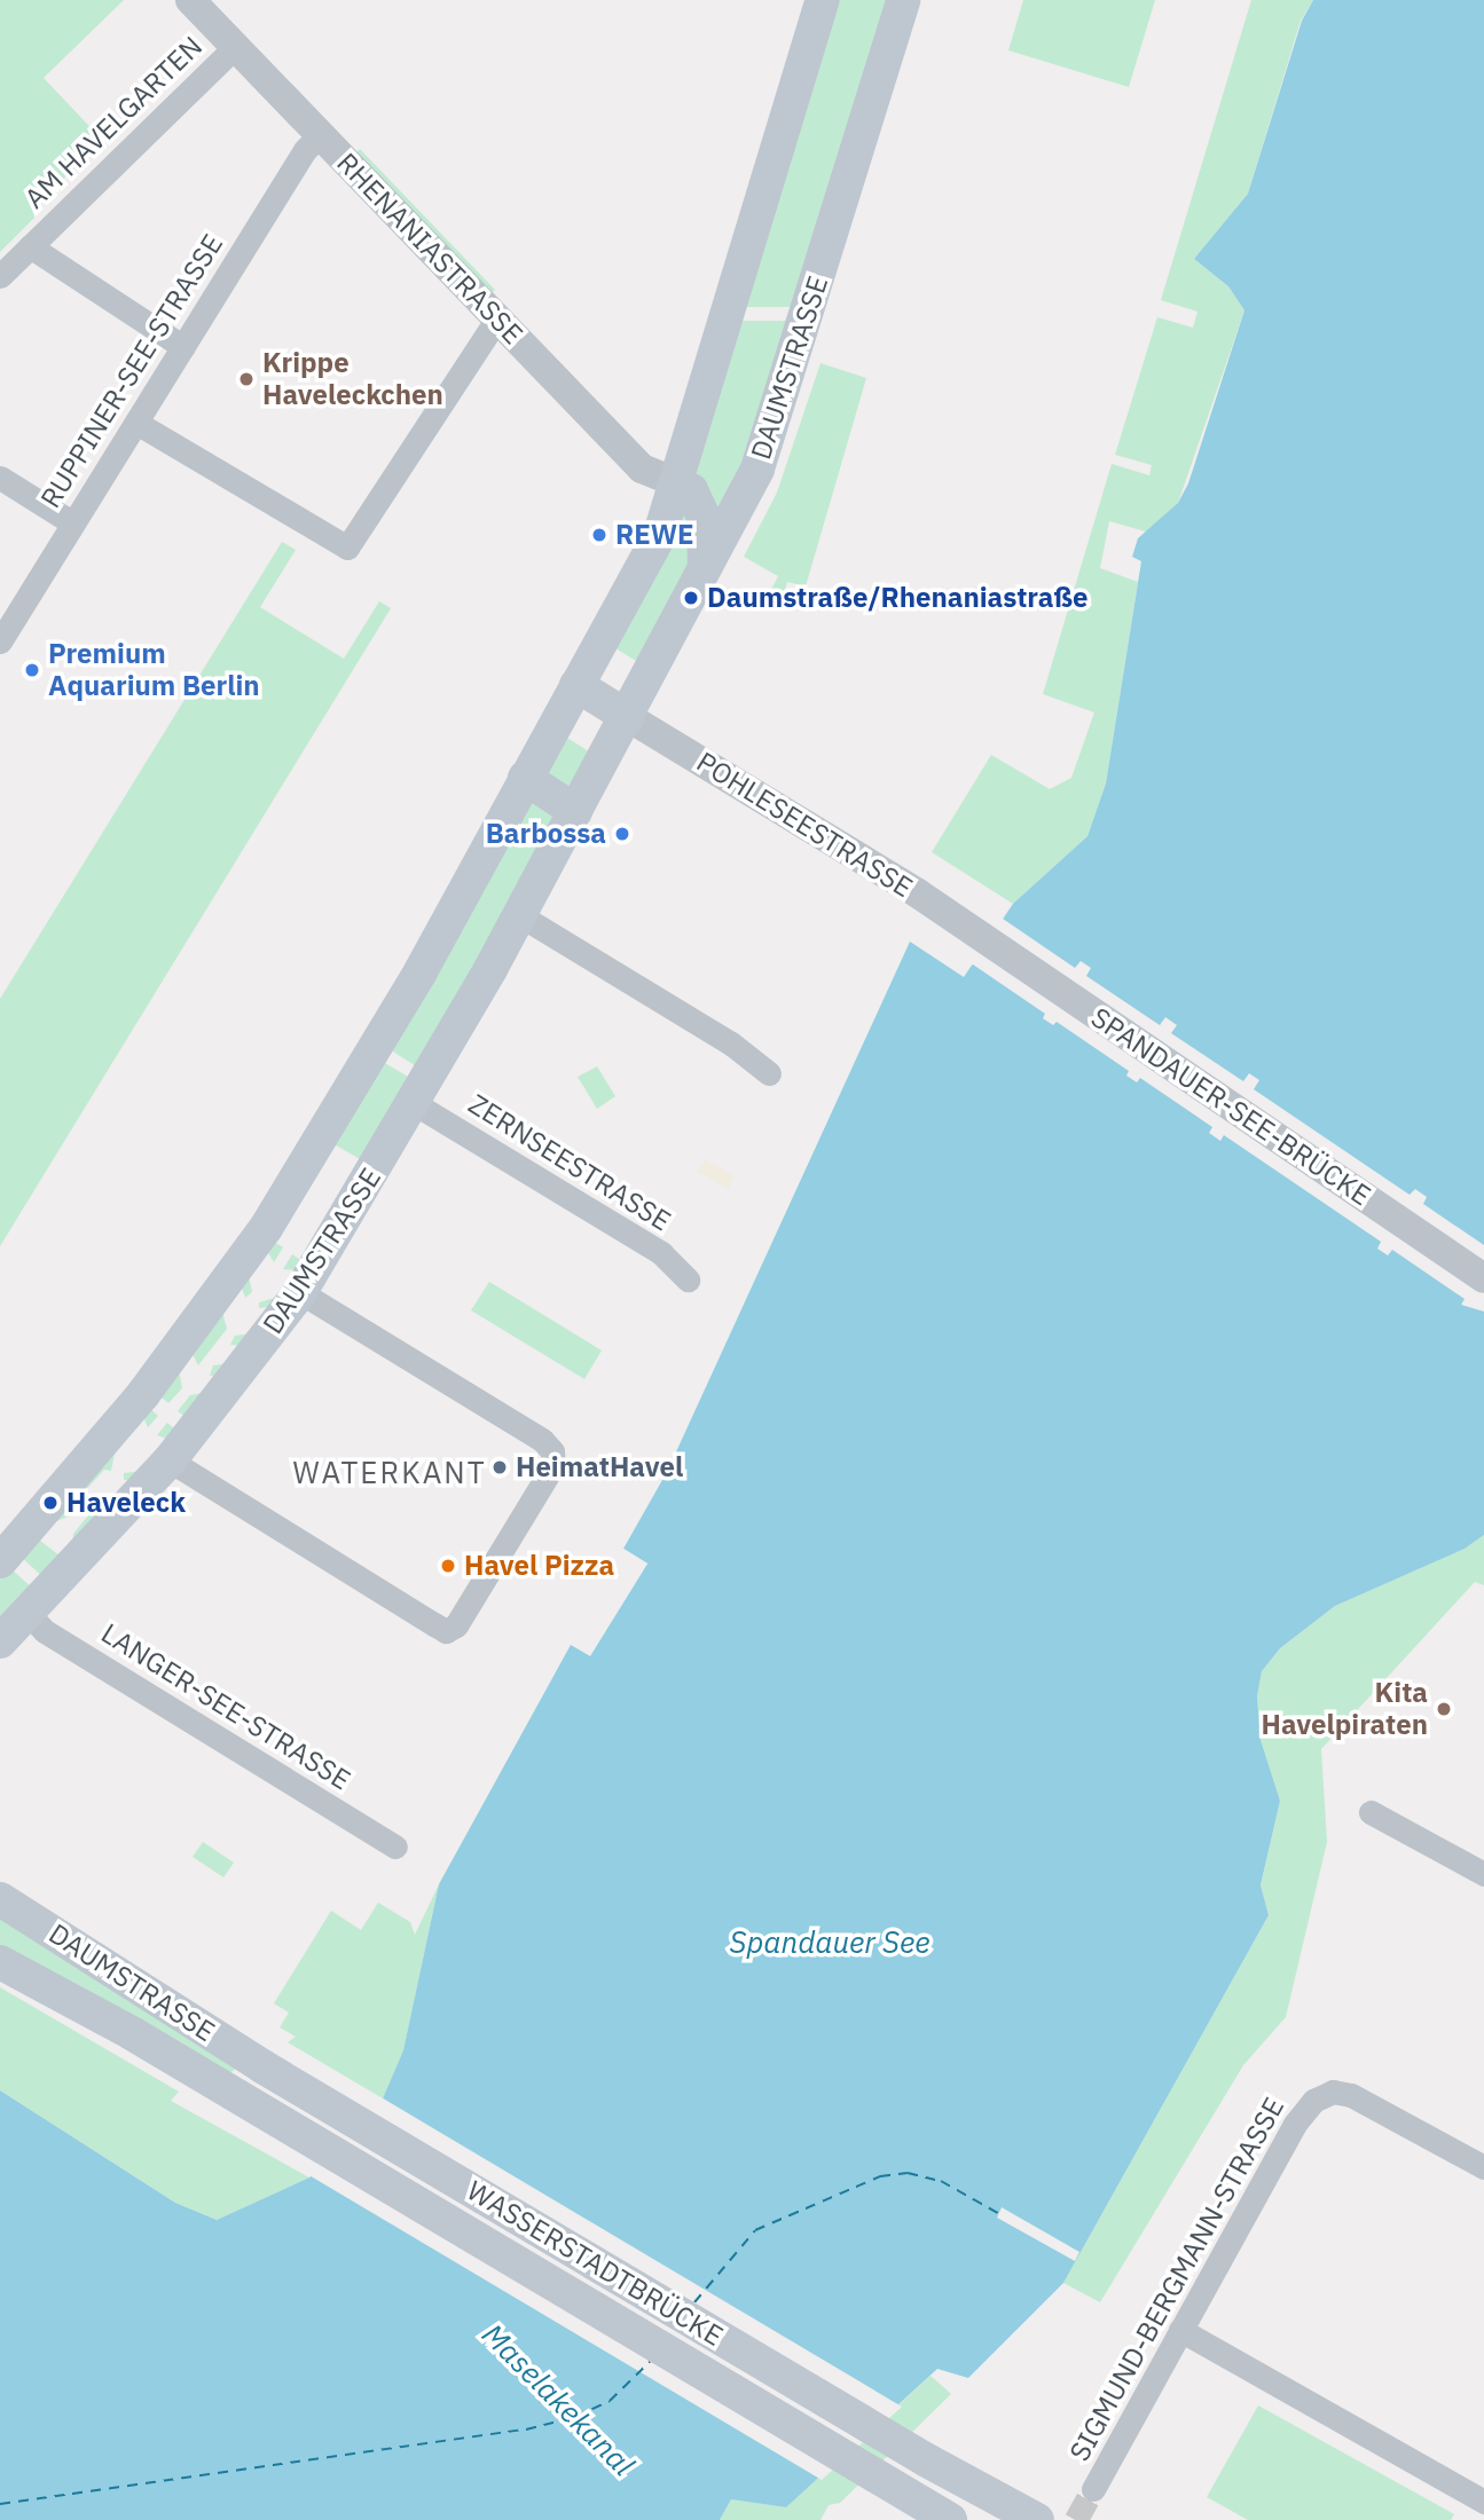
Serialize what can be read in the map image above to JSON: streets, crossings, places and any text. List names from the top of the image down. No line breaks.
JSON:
{"streets":{"main road":["DAUMSTRASSE","WASSERSTADTBRÜCKE"],"street":["AM HAVELGARTEN","RHENANIASTRASSE","RUPPINER-SEE-STRASSE","POHLESEESTRASSE","SPANDAUER-SEE-BRÜCKE","ZERNSEESTRASSE","LANGER-SEE-STRASSE","SIGMUND-BERGMANN-STRASSE"]},"crossings":[["AM HAVELGARTEN","RHENANIASTRASSE"],["RHENANIASTRASSE","RUPPINER-SEE-STRASSE"],["DAUMSTRASSE","POHLESEESTRASSE"],["DAUMSTRASSE","ZERNSEESTRASSE"],["DAUMSTRASSE","LANGER-SEE-STRASSE"],["DAUMSTRASSE","WASSERSTADTBRÜCKE"],["POHLESEESTRASSE","SPANDAUER-SEE-BRÜCKE"]],"districts":["WATERKANT"],"water":["Spandauer See","Maselakekanal"],"places":["Krippe Haveleckchen","REWE","Daumstraße/Rhenaniastraße","Premium Aquarium Berlin","Barbossa","HeimatHavel","Haveleck","Havel Pizza","Kita Havelpiraten"]}
